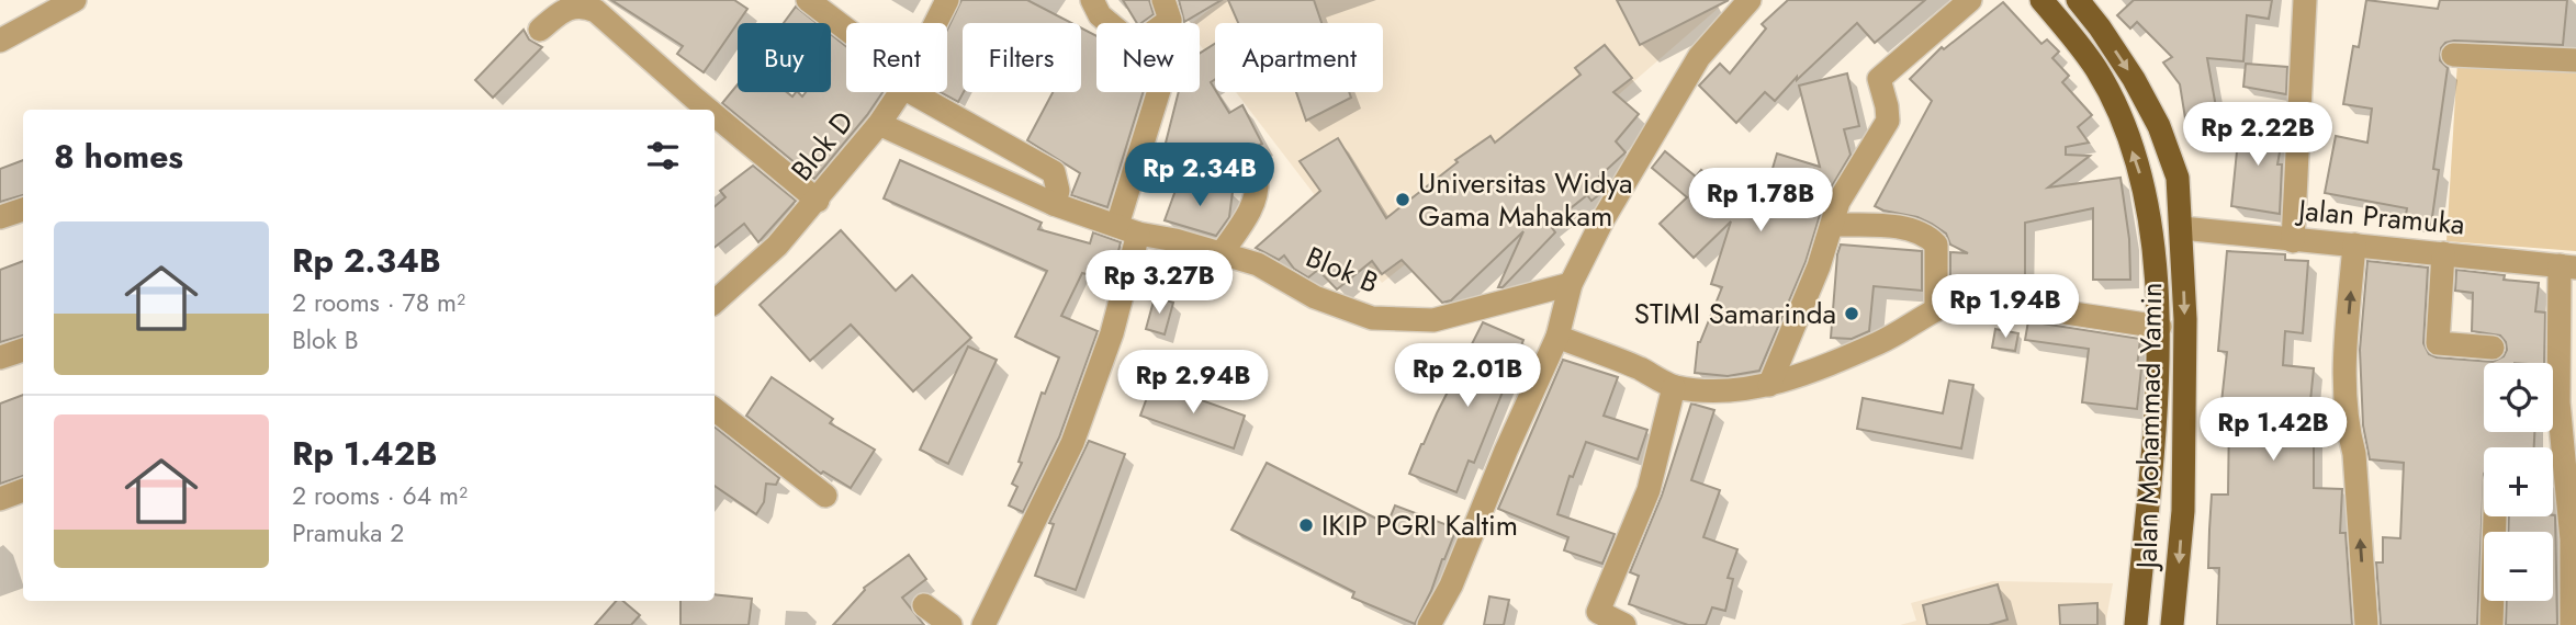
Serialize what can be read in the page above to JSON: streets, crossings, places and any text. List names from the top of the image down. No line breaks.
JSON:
{"streets":{"main road":["Jalan Mohammad Yamin"],"street":["Blok D","Jalan Pramuka","Blok B"]},"crossings":[["Blok D","Blok B"],["Jalan Pramuka","Jalan Mohammad Yamin"]],"places":["Universitas Widya Gama Mahakam","STIMI Samarinda","IKIP PGRI Kaltim"],"page":{"chip":["Buy","Rent","Filters","New","Apartment"],"price":["Rp 2.22B","Rp 2.34B","Rp 1.78B","Rp 3.27B","Rp 1.94B","Rp 2.01B","Rp 2.94B","Rp 1.42B"],"heading":"8 homes","list":[{"name":"Rp 2.34B","note":"2 rooms · 78 m² · Blok B"},{"name":"Rp 1.42B","note":"2 rooms · 64 m² · Pramuka 2"}],"map_buttons":["+","−"]}}
